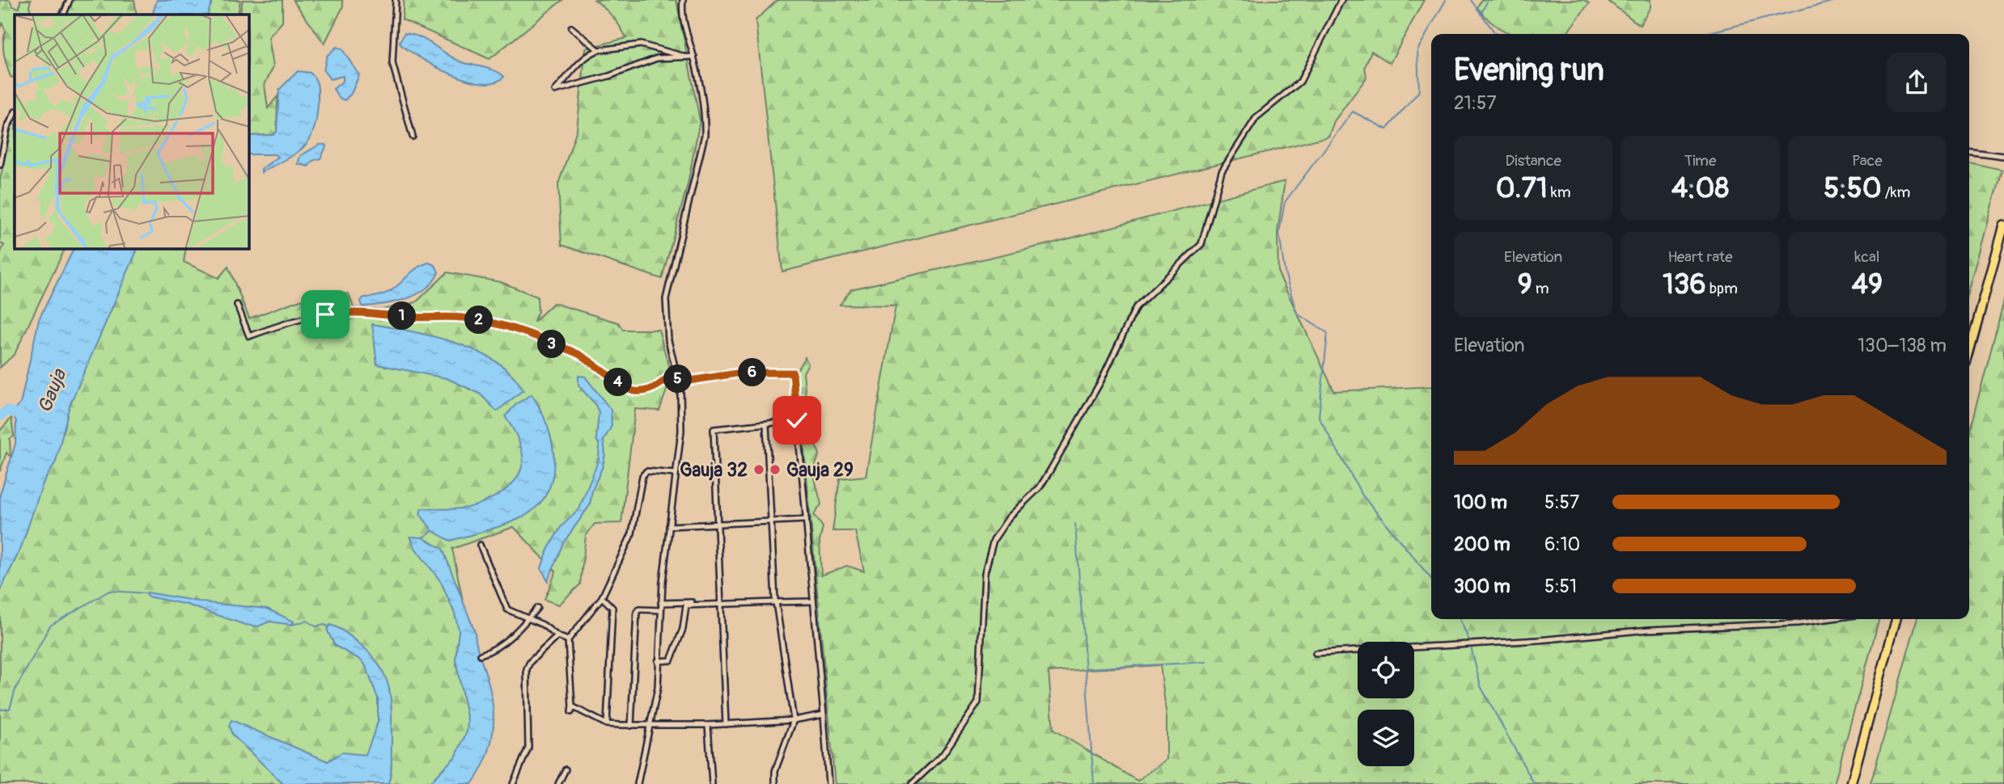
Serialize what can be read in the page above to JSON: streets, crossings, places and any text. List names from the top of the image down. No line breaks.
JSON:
{"water":["Gauja"],"places":["Gauja 32","Gauja 29"],"page":{"heading":["Evening run","21:57"],"stats":[["Distance","0.71 km"],["Time","4:08"],["Pace","5:50 /km"],["Elevation","9 m"],["Heart rate","136 bpm"],["kcal","49"]],"pins":["1","2","3","6","5","4"],"chart":["Elevation","130–138 m"],"list":[{"name":"100 m","note":"5:57"},{"name":"200 m","note":"6:10"},{"name":"300 m","note":"5:51"}]}}
